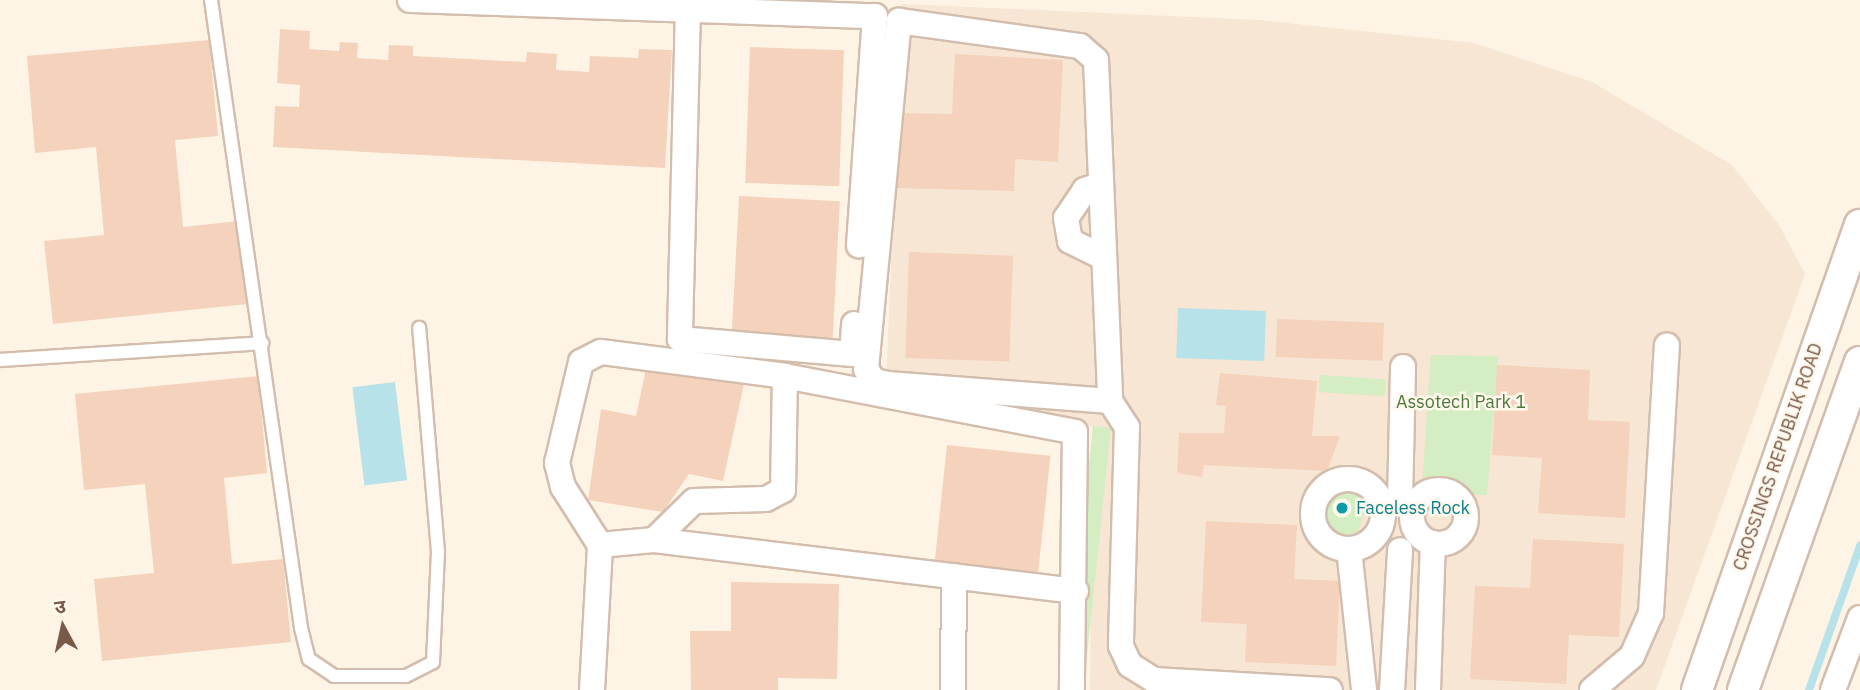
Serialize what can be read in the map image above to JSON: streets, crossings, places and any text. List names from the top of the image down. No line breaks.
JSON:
{"streets":{"street":["CROSSINGS REPUBLIK ROAD"]},"parks":["Assotech Park 1"],"places":["Faceless Rock"],"north":"top"}
